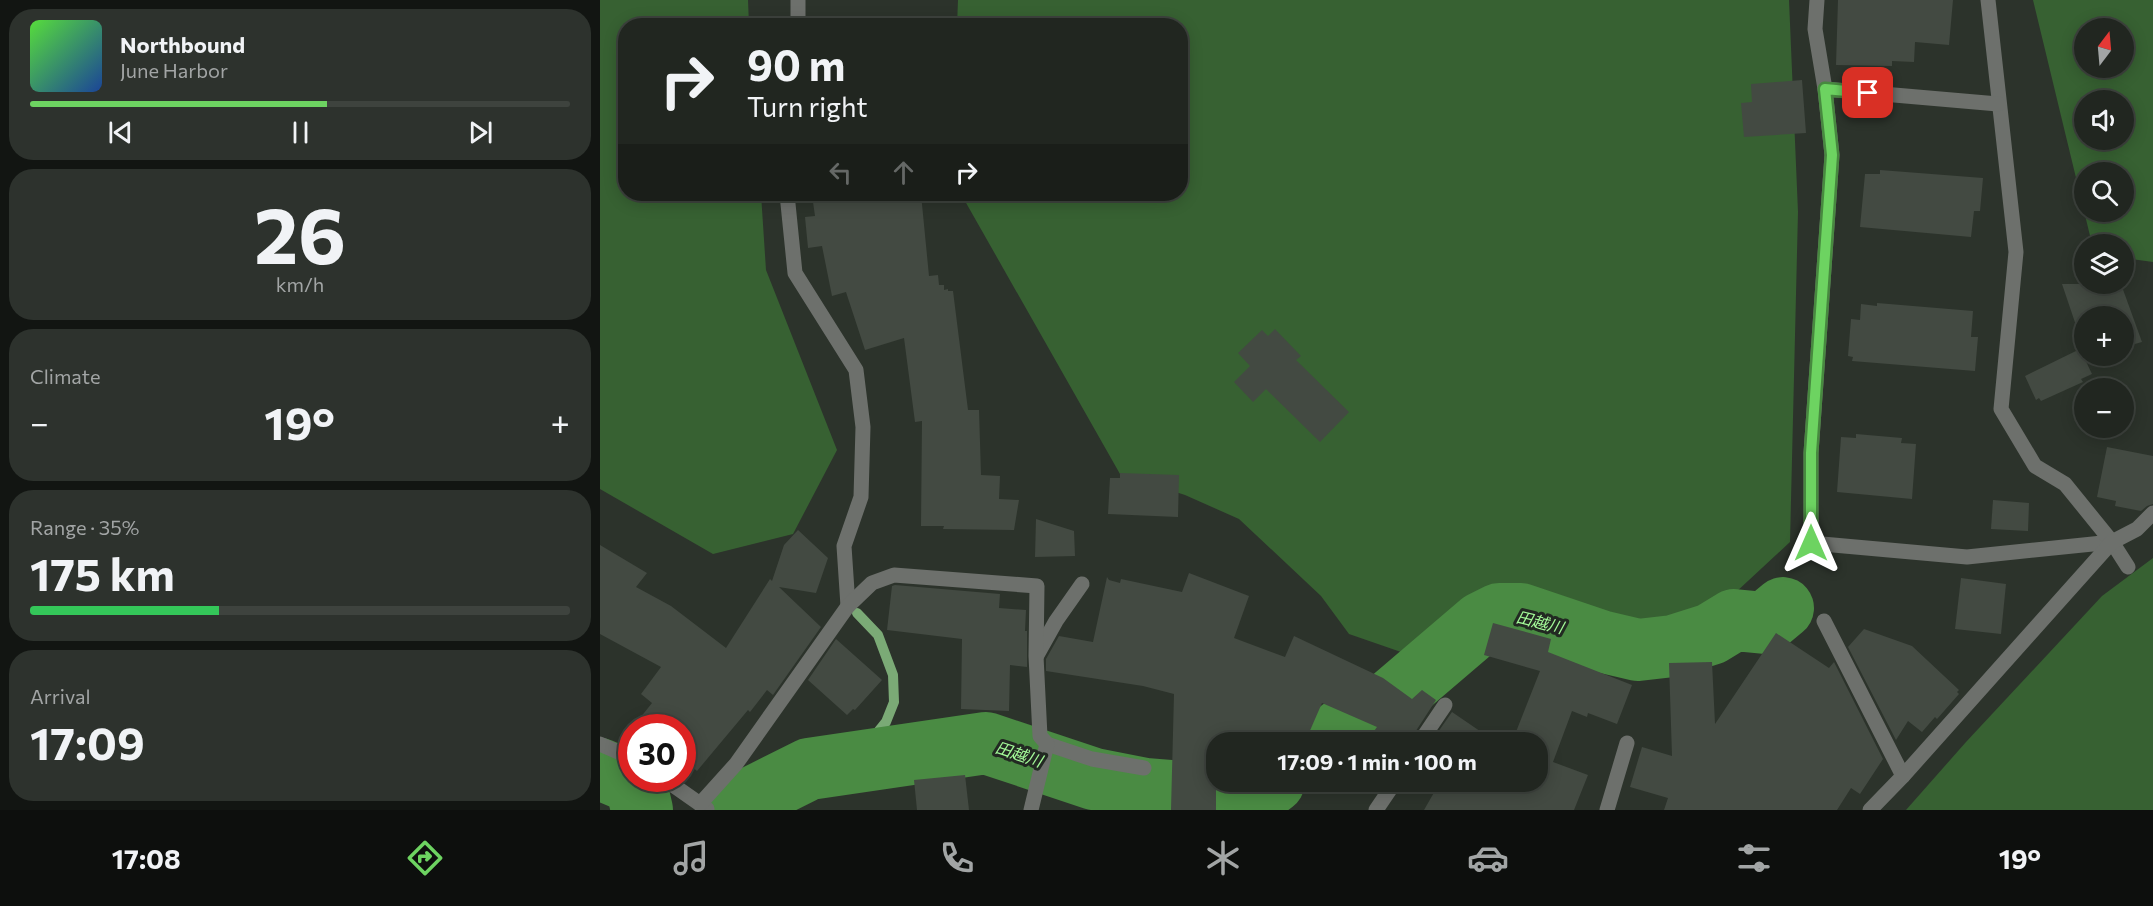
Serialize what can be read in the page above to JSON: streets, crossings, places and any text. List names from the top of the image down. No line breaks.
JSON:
{"water":["田越川"],"north":"top","page":{"map_buttons":["+","−"],"turn":["90 m","Turn right"],"song":["Northbound","June Harbor"],"tile":[["26","km/h"],"Climate",["Range · 35%","175 km"],["Arrival","17:09"]],"heat":["−","19°","+"],"limit":"30","trip":"17:09 · 1 min · 100 m","tabs":["17:08","19°"]}}
